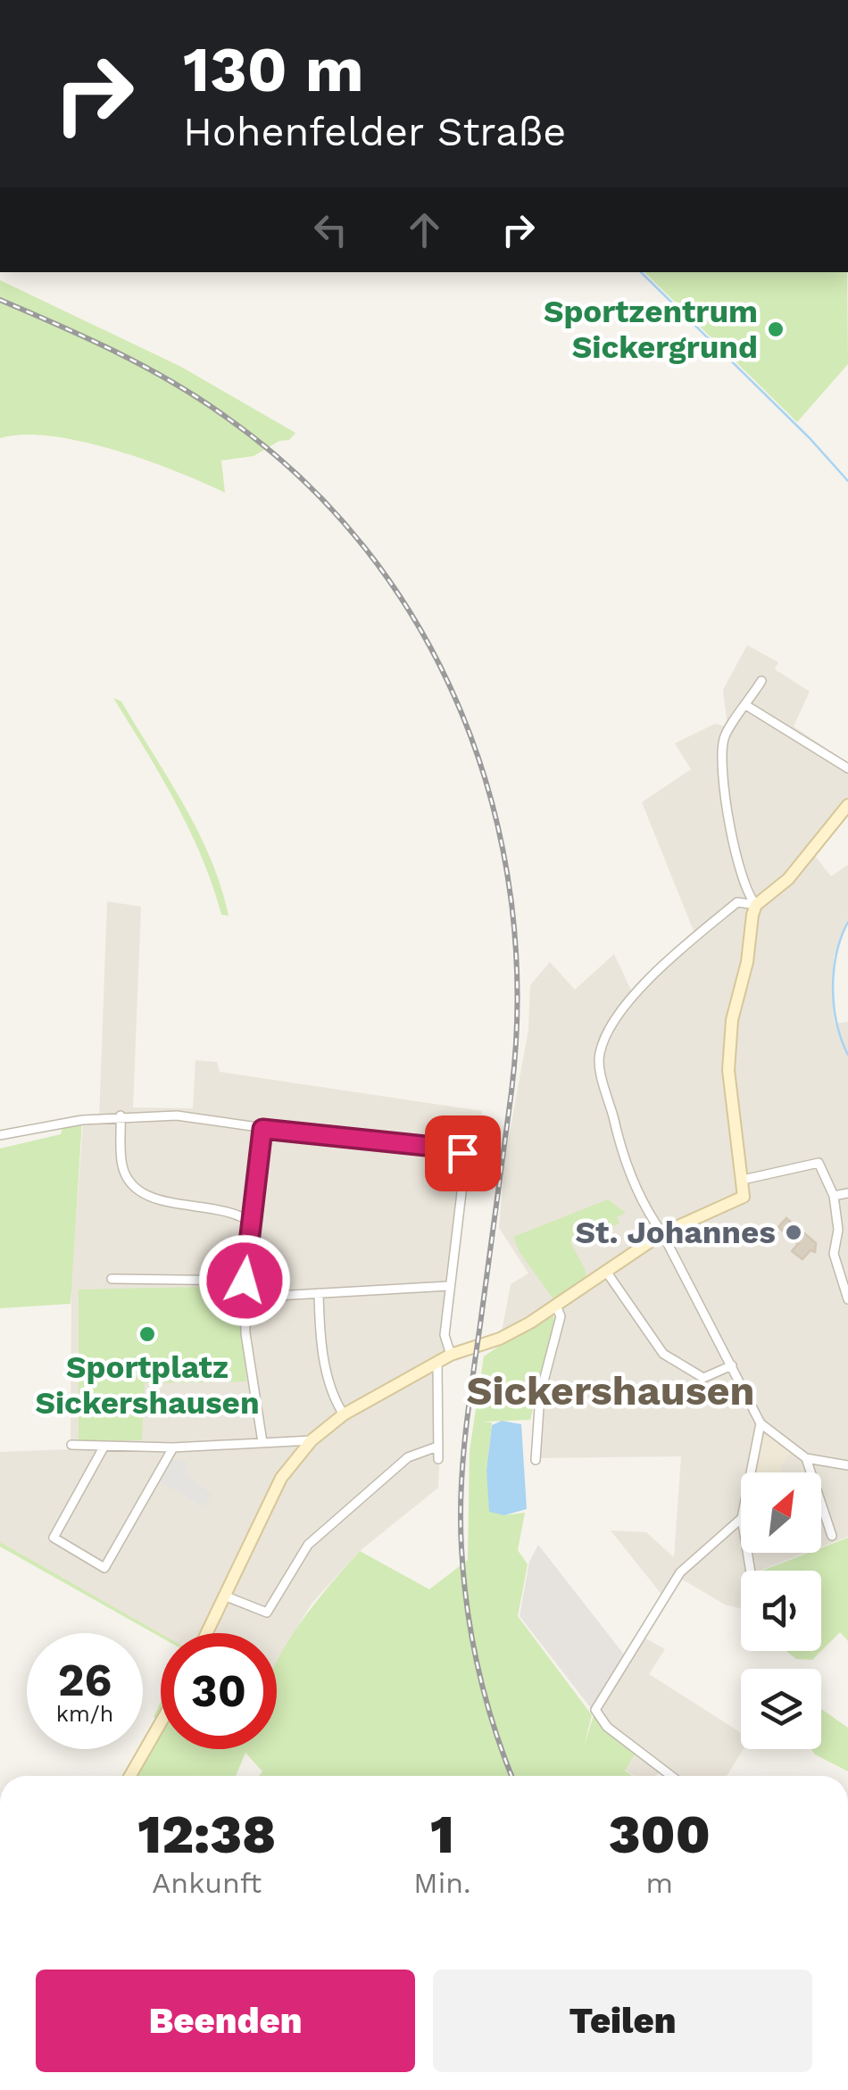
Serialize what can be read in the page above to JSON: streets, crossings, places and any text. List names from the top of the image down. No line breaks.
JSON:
{"districts":["Sickershausen"],"places":["Sportzentrum Sickergrund","St. Johannes","Sportplatz Sickershausen"],"north":"top right","page":{"turn":["130 m","Hohenfelder Straße"],"speed":"26 km/h","limit":"30","eta":["12:38","Ankunft","1","Min.","300","m"],"buttons":["Beenden","Teilen"]}}
